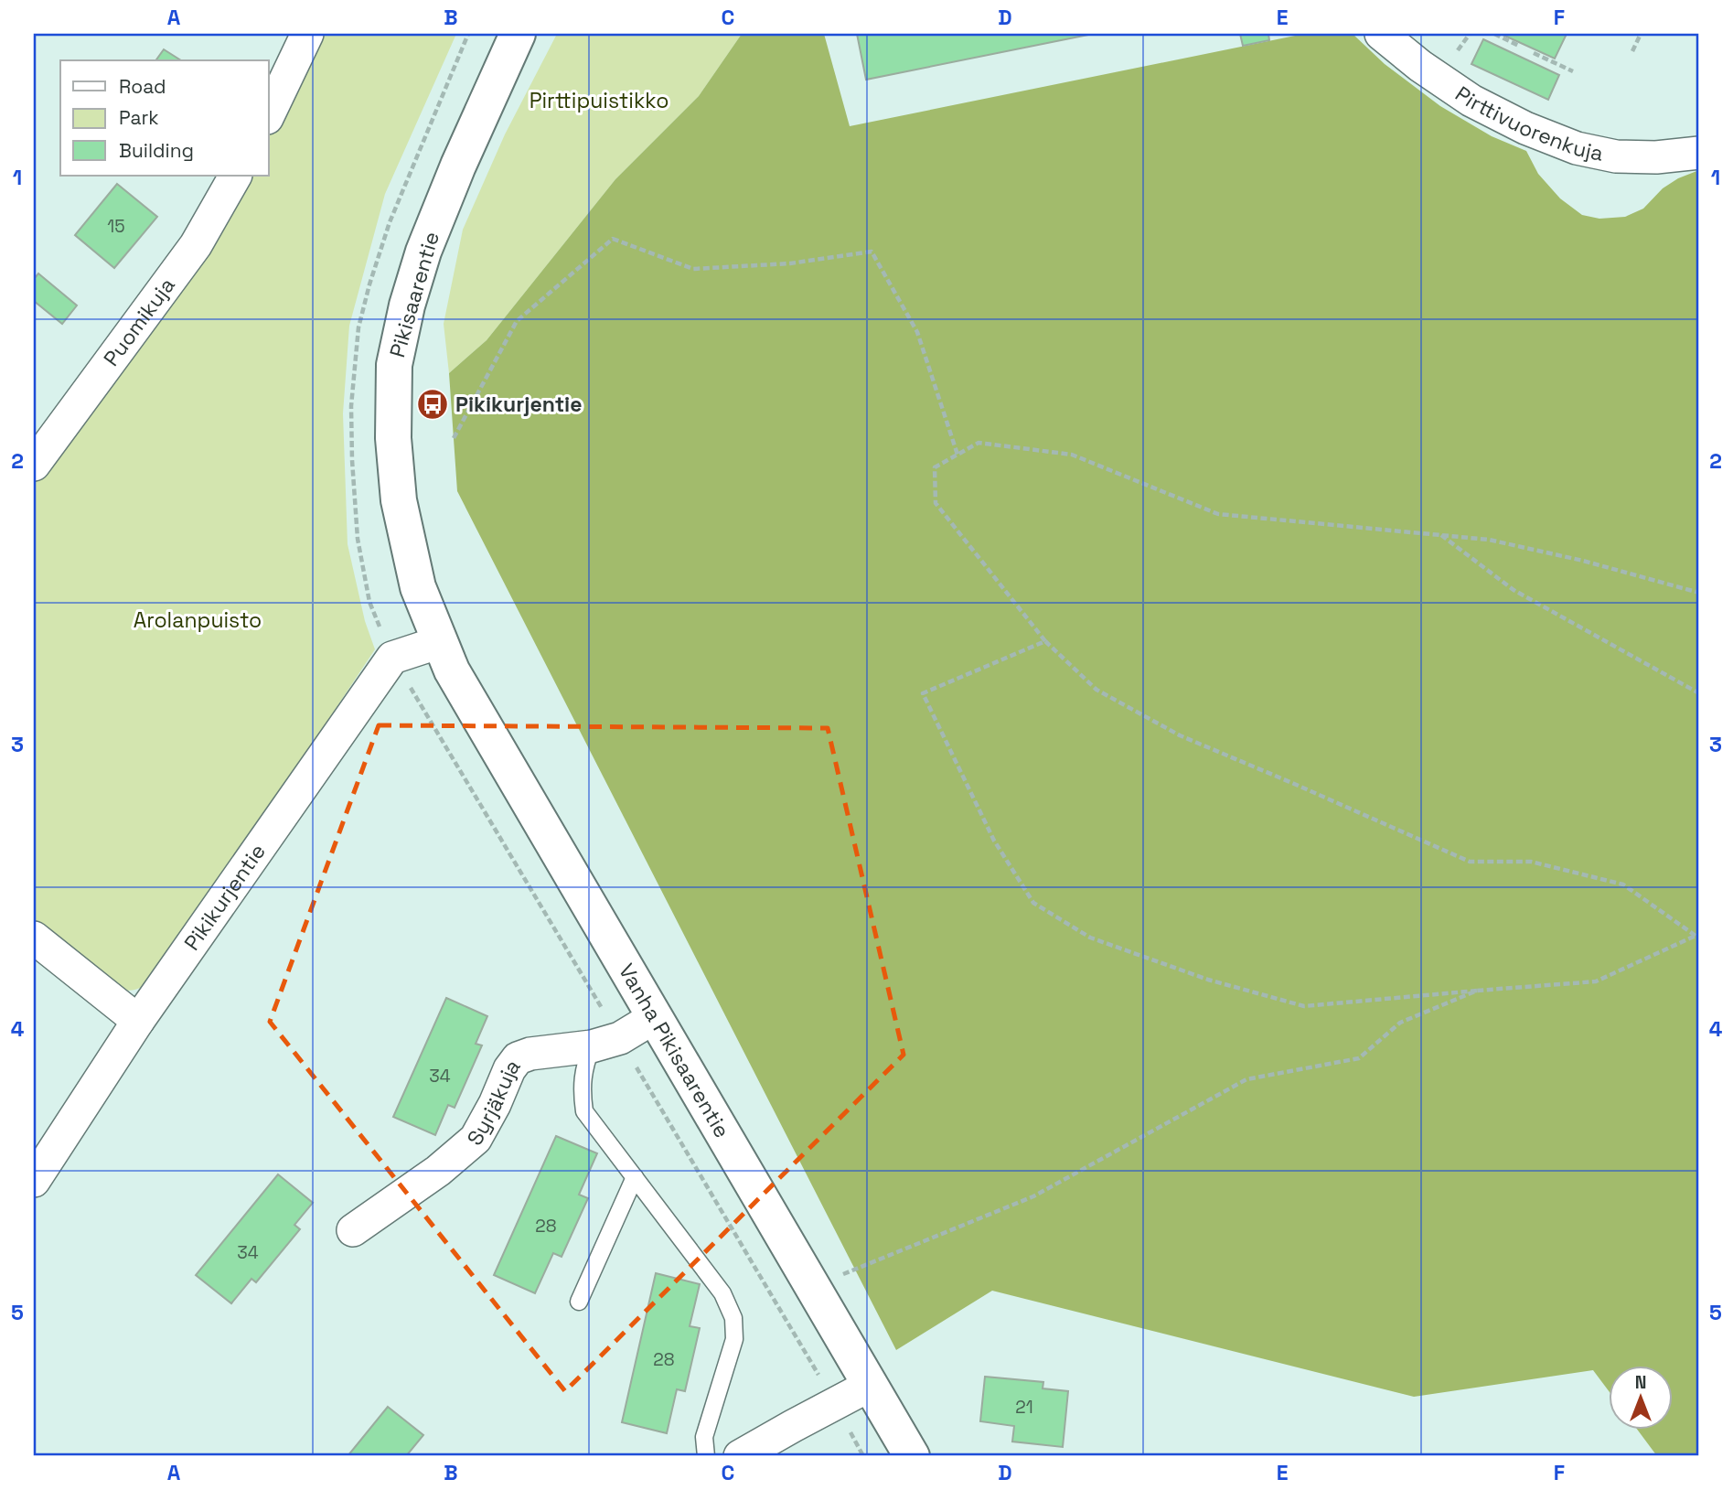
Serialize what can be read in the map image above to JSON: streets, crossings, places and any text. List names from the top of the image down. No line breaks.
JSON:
{"streets":{"street":["Pirttivuorenkuja","Pikisaarentie","Puomikuja","Pikikurjentie","Vanha Pikisaarentie","Syrjäkuja"]},"crossings":[["Pikisaarentie","Pikikurjentie"],["Pikisaarentie","Vanha Pikisaarentie"],["Pikikurjentie","Vanha Pikisaarentie"],["Vanha Pikisaarentie","Syrjäkuja"]],"parks":["Pirttipuistikko","Arolanpuisto"],"places":{"bus stop":["Pikikurjentie"]},"house_numbers":["15","34","28","34","28","21"],"legend":["Road","Park","Building"],"north":"top","grid":{"columns":["A","B","C","D","E","F"],"rows":["1","2","3","4","5"]}}
